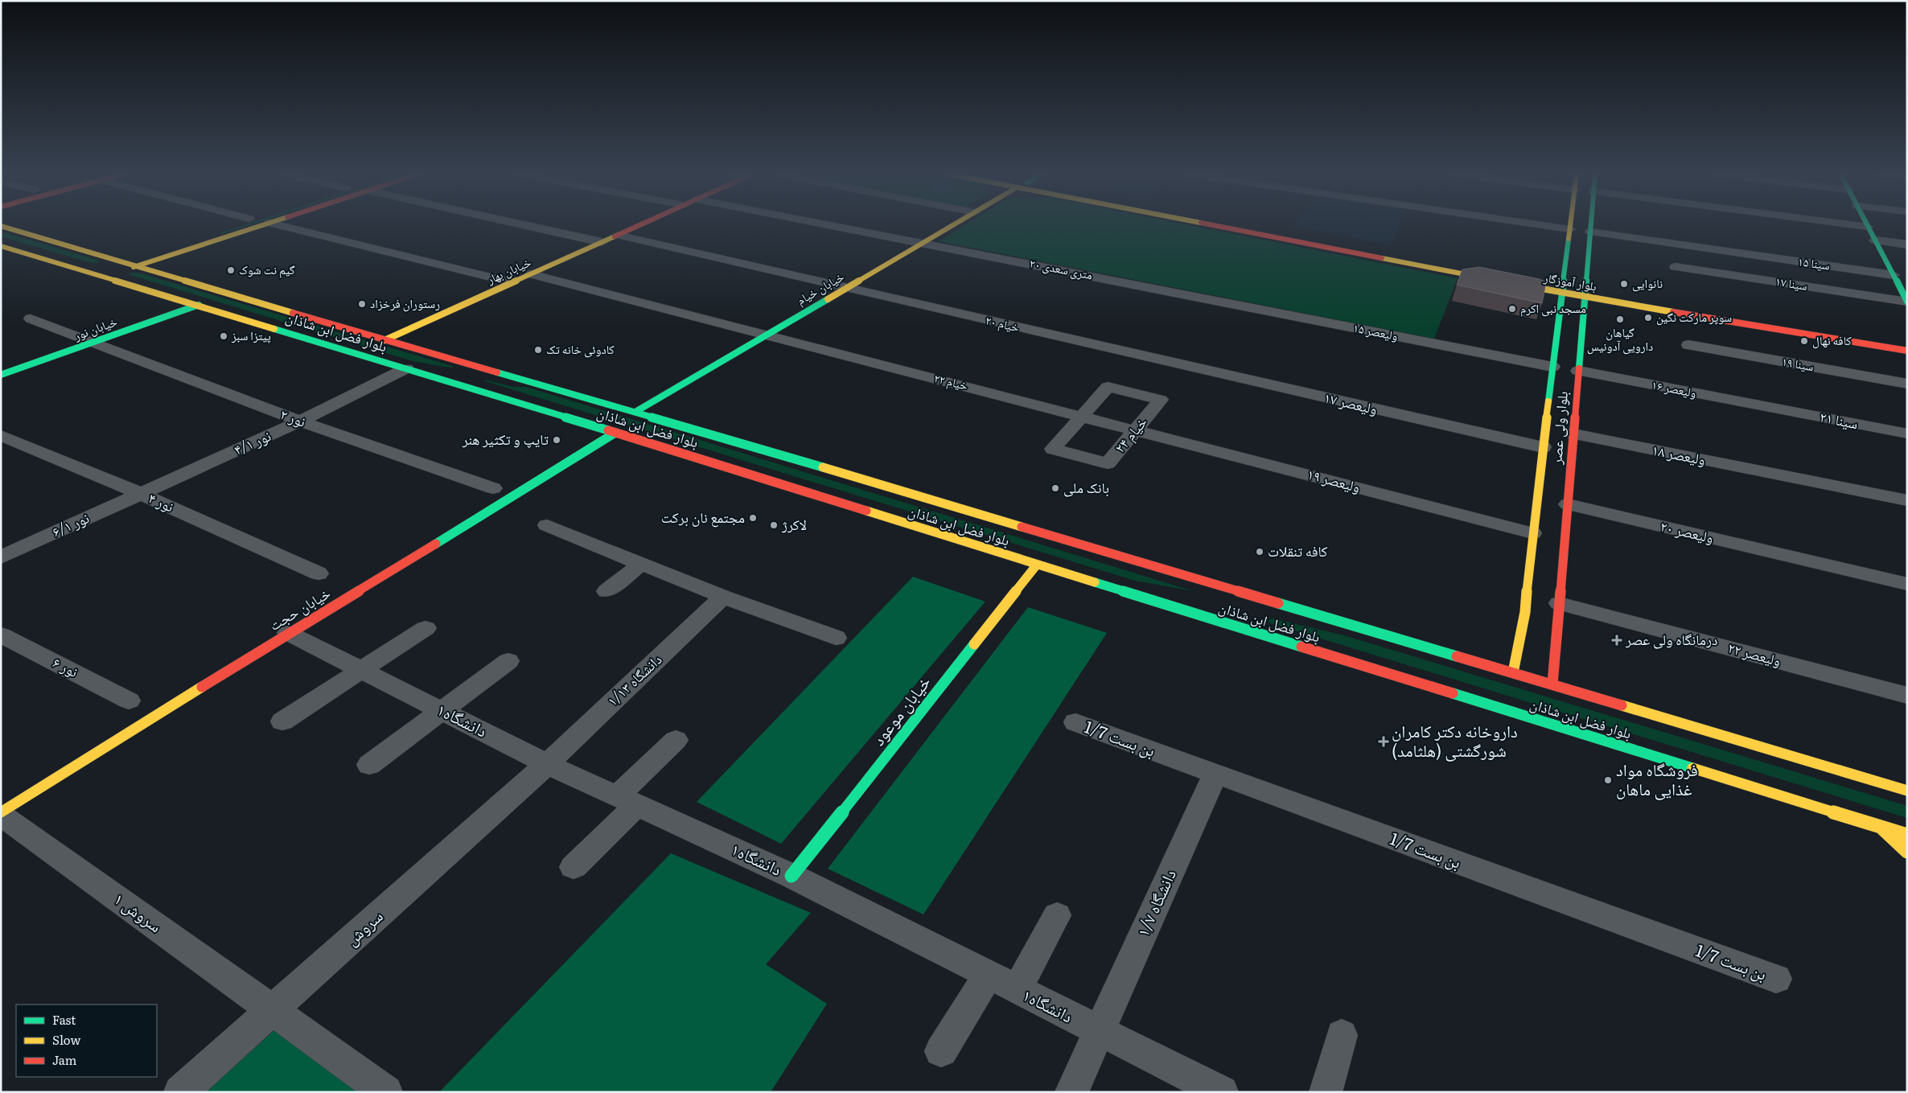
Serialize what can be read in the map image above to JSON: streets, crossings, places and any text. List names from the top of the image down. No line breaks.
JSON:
{"streets":{"main road":["خیابان بهار","بلوار آموزگار","خیابان خیام","خیابان نور","بلوار فضل ابن شاذان","بلوار ولی عصر","خیابان حجت","خیابان موعود"],"street":["سینا ۱۵","۲۰ متری سعدی","سینا ۱۷","خیام ۲۰","ولیعصر ۱۵","سینا ۱۹","خیام ۲۲","ولیعصر ۱۶","ولیعصر ۱۷","نور ۲","سینا ۲۱","خیام ۲۴","نور ۴/۱","ولیعصر ۱۸","ولیعصر ۱۹","نور ۴","نور ۶/۱","ولیعصر ۲۰","ولیعصر ۲۲","نور ۶","دانشگاه ۱/۱۳","دانشگاه۱","بن بست 1/7","دانشگاه ۱/۷","سروش ۱","سروش"]},"crossings":[["سینا ۱۵","بلوار ولی عصر"],["۲۰ متری سعدی","خیابان خیام"],["۲۰ متری سعدی","ولیعصر ۱۵"],["خیابان بهار","خیام ۲۰"],["خیابان بهار","بلوار فضل ابن شاذان"],["خیابان بهار","خیام ۲۲"],["بلوار آموزگار","بلوار ولی عصر"],["خیابان خیام","خیام ۲۰"],["خیابان خیام","بلوار فضل ابن شاذان"],["خیابان خیام","خیام ۲۲"],["خیام ۲۰","ولیعصر ۱۷"],["خیابان نور","بلوار فضل ابن شاذان"],["خیابان نور","نور ۲"],["بلوار فضل ابن شاذان","بلوار ولی عصر"],["بلوار فضل ابن شاذان","نور ۴/۱"],["بلوار فضل ابن شاذان","خیابان حجت"],["بلوار فضل ابن شاذان","خیابان موعود"],["ولیعصر ۱۵","بلوار ولی عصر"],["خیام ۲۲","خیام ۲۴"],["خیام ۲۲","ولیعصر ۱۹"],["ولیعصر ۱۶","سینا ۲۱"],["ولیعصر ۱۶","بلوار ولی عصر"],["ولیعصر ۱۷","بلوار ولی عصر"],["نور ۲","نور ۴/۱"],["بلوار ولی عصر","ولیعصر ۱۸"],["بلوار ولی عصر","ولیعصر ۱۹"],["بلوار ولی عصر","ولیعصر ۲۰"],["بلوار ولی عصر","ولیعصر ۲۲"],["خیام ۲۴","ولیعصر ۱۹"],["نور ۴/۱","نور ۴"],["نور ۴/۱","نور ۶/۱"],["نور ۴","نور ۶/۱"],["خیابان حجت","دانشگاه۱"],["خیابان حجت","سروش ۱"],["دانشگاه ۱/۱۳","دانشگاه۱"],["دانشگاه ۱/۱۳","سروش"],["خیابان موعود","دانشگاه۱"],["دانشگاه۱","دانشگاه ۱/۷"],["دانشگاه۱","سروش"],["بن بست 1/7","دانشگاه ۱/۷"],["سروش ۱","سروش"]],"places":{"other":["گیم نت شوک","نانوایی","رستوران فرخزاد","مسجد نبی اکرم","سوپر مارکت نگین","گیاهان دارویی آدونیس","پیتزا سبز","کافه نهال","کادوئی خانه تک","تایپ و تکثیر هنر","بانک ملی","مجتمع نان برکت","لاکرژ","کافه تنقلات","فروشگاه مواد غذایی ماهان"],"health":["درمانگاه ولی عصر","داروخانه دکتر کامران شورگشتی (هلثامد)"]},"legend":["Fast","Slow","Jam"]}
